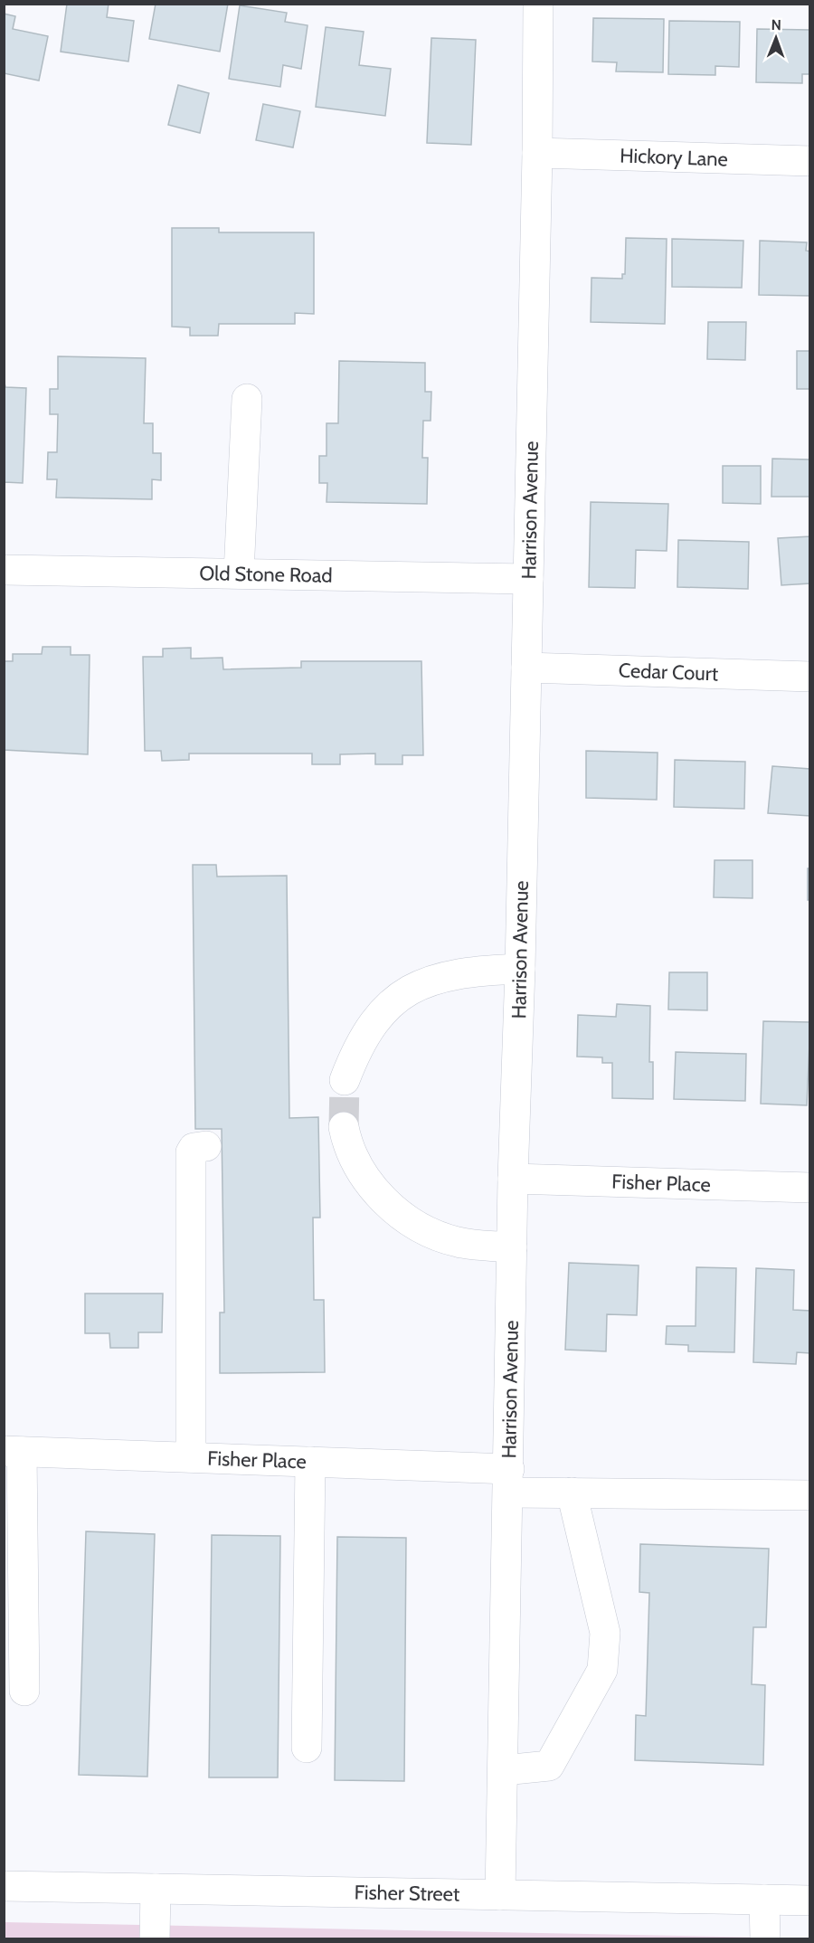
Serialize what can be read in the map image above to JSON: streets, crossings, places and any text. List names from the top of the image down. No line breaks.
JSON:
{"streets":{"street":["Hickory Lane","Harrison Avenue","Old Stone Road","Cedar Court","Fisher Place","Fisher Street"]},"crossings":[["Hickory Lane","Harrison Avenue"],["Harrison Avenue","Old Stone Road"],["Harrison Avenue","Cedar Court"],["Harrison Avenue","Fisher Place"],["Harrison Avenue","Fisher Street"]],"north":"top"}
